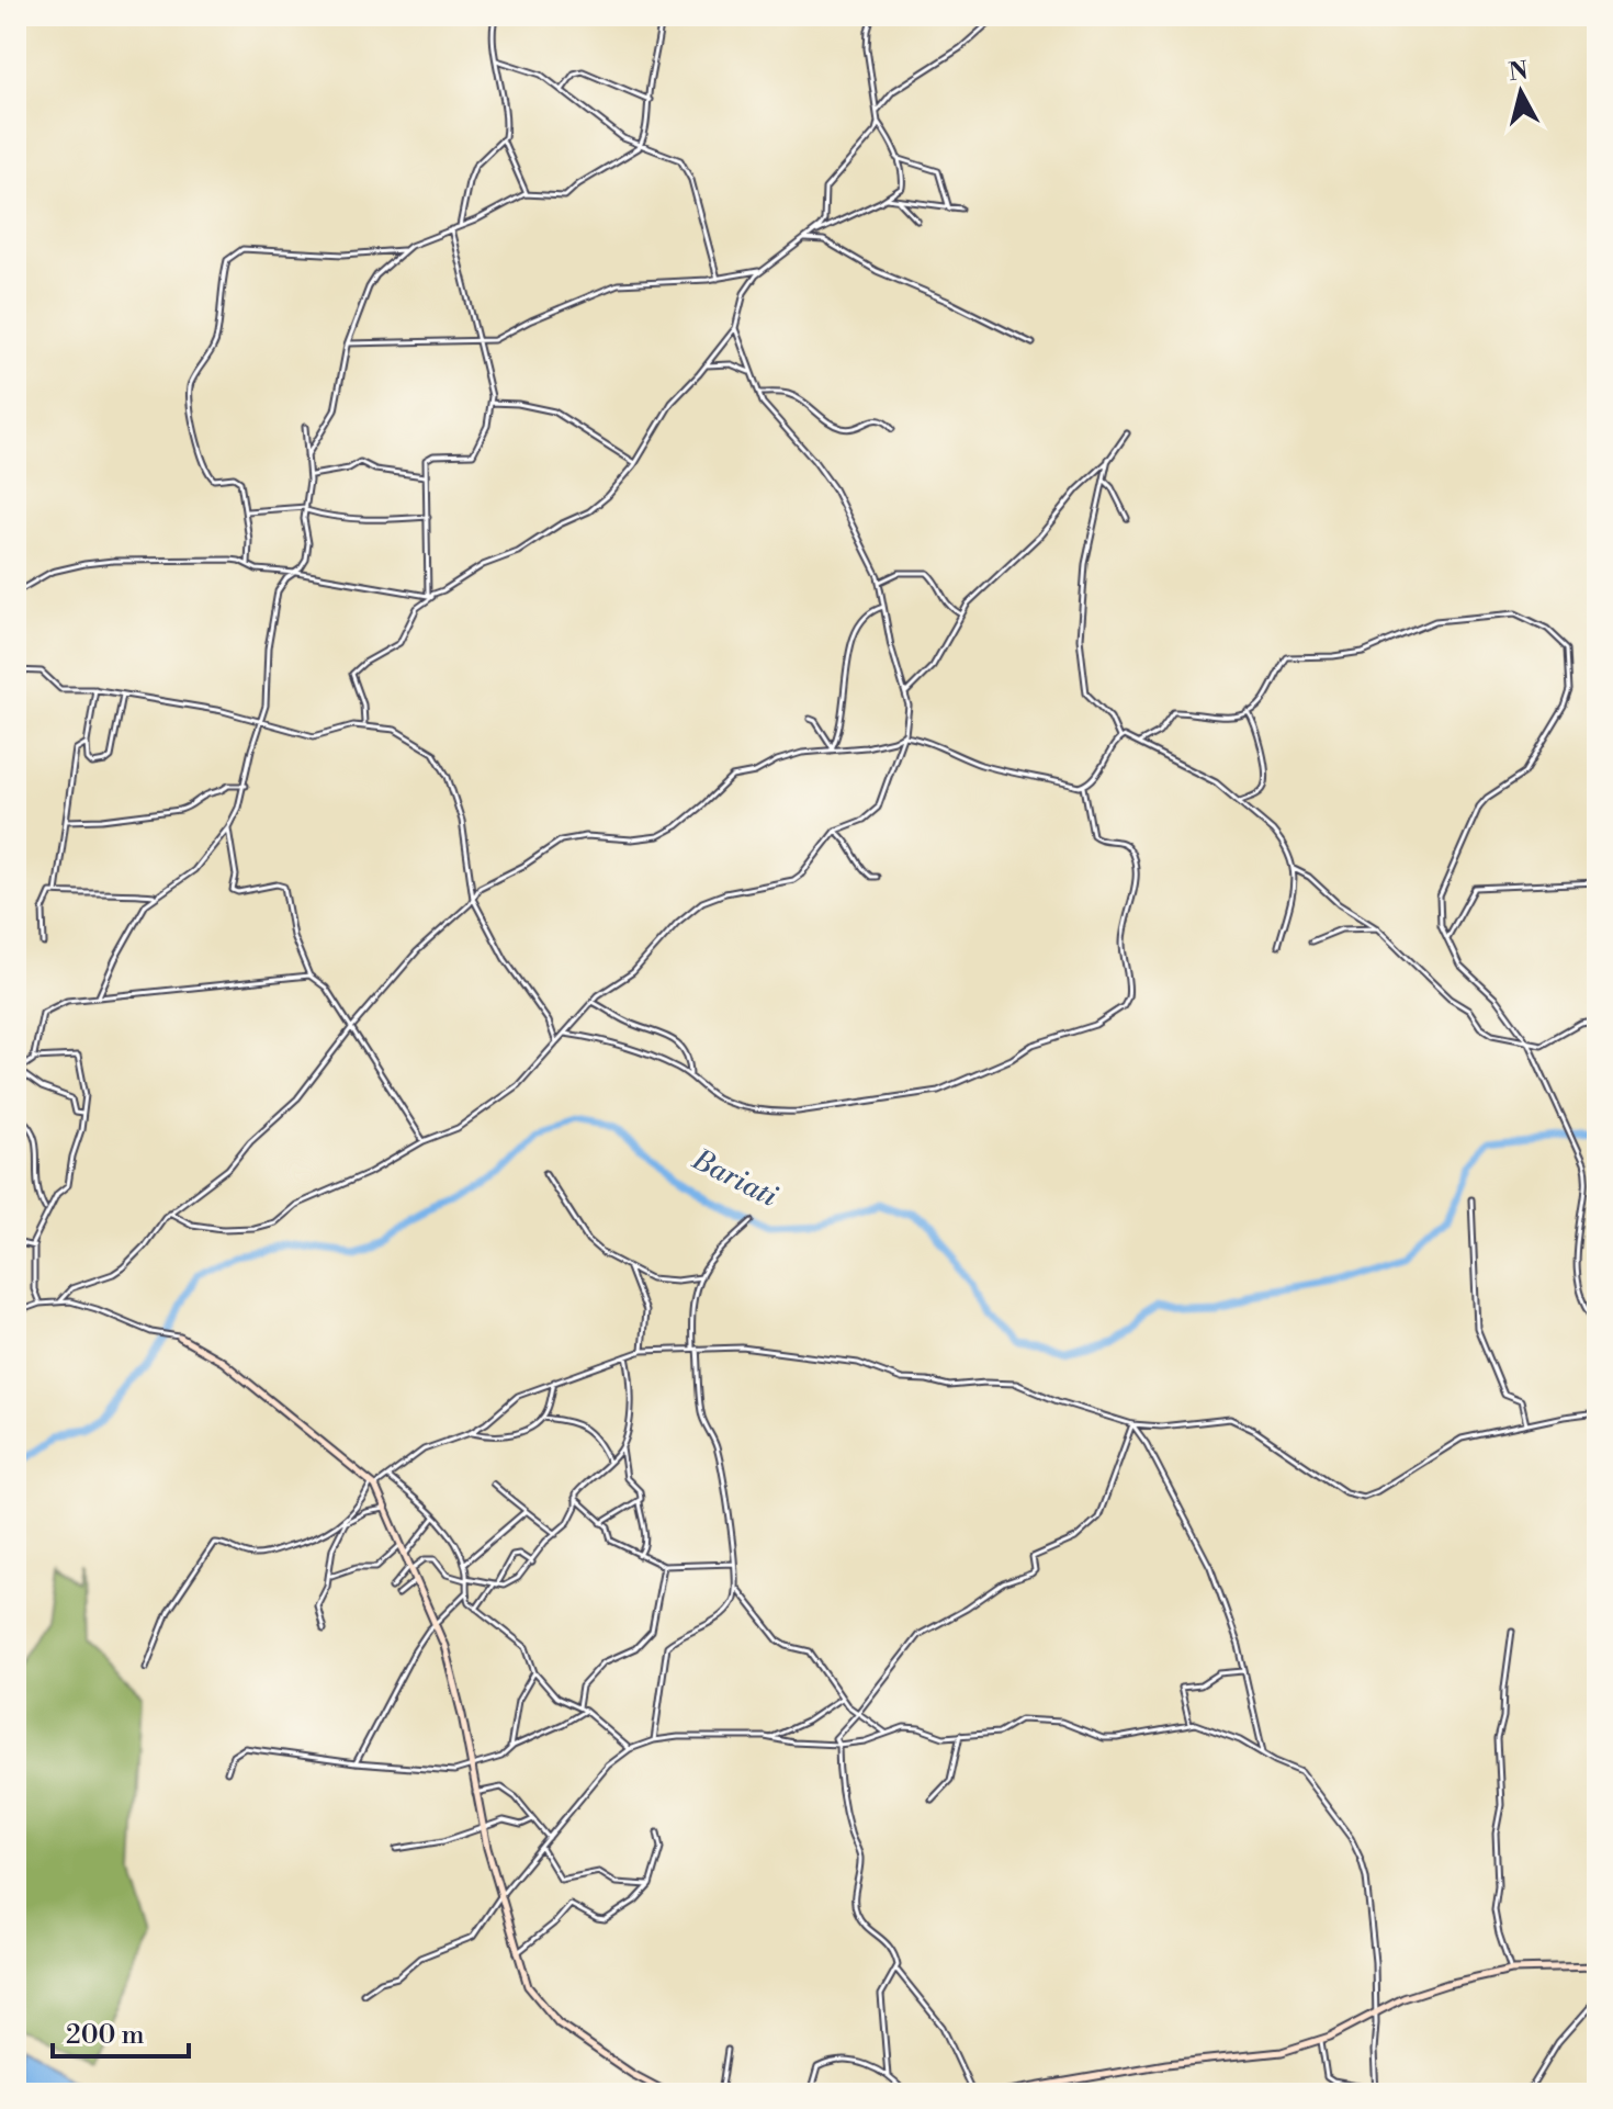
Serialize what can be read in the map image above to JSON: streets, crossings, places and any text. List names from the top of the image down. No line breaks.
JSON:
{"water":["Bariati"],"scale_bar":"200 m","north":"top"}
